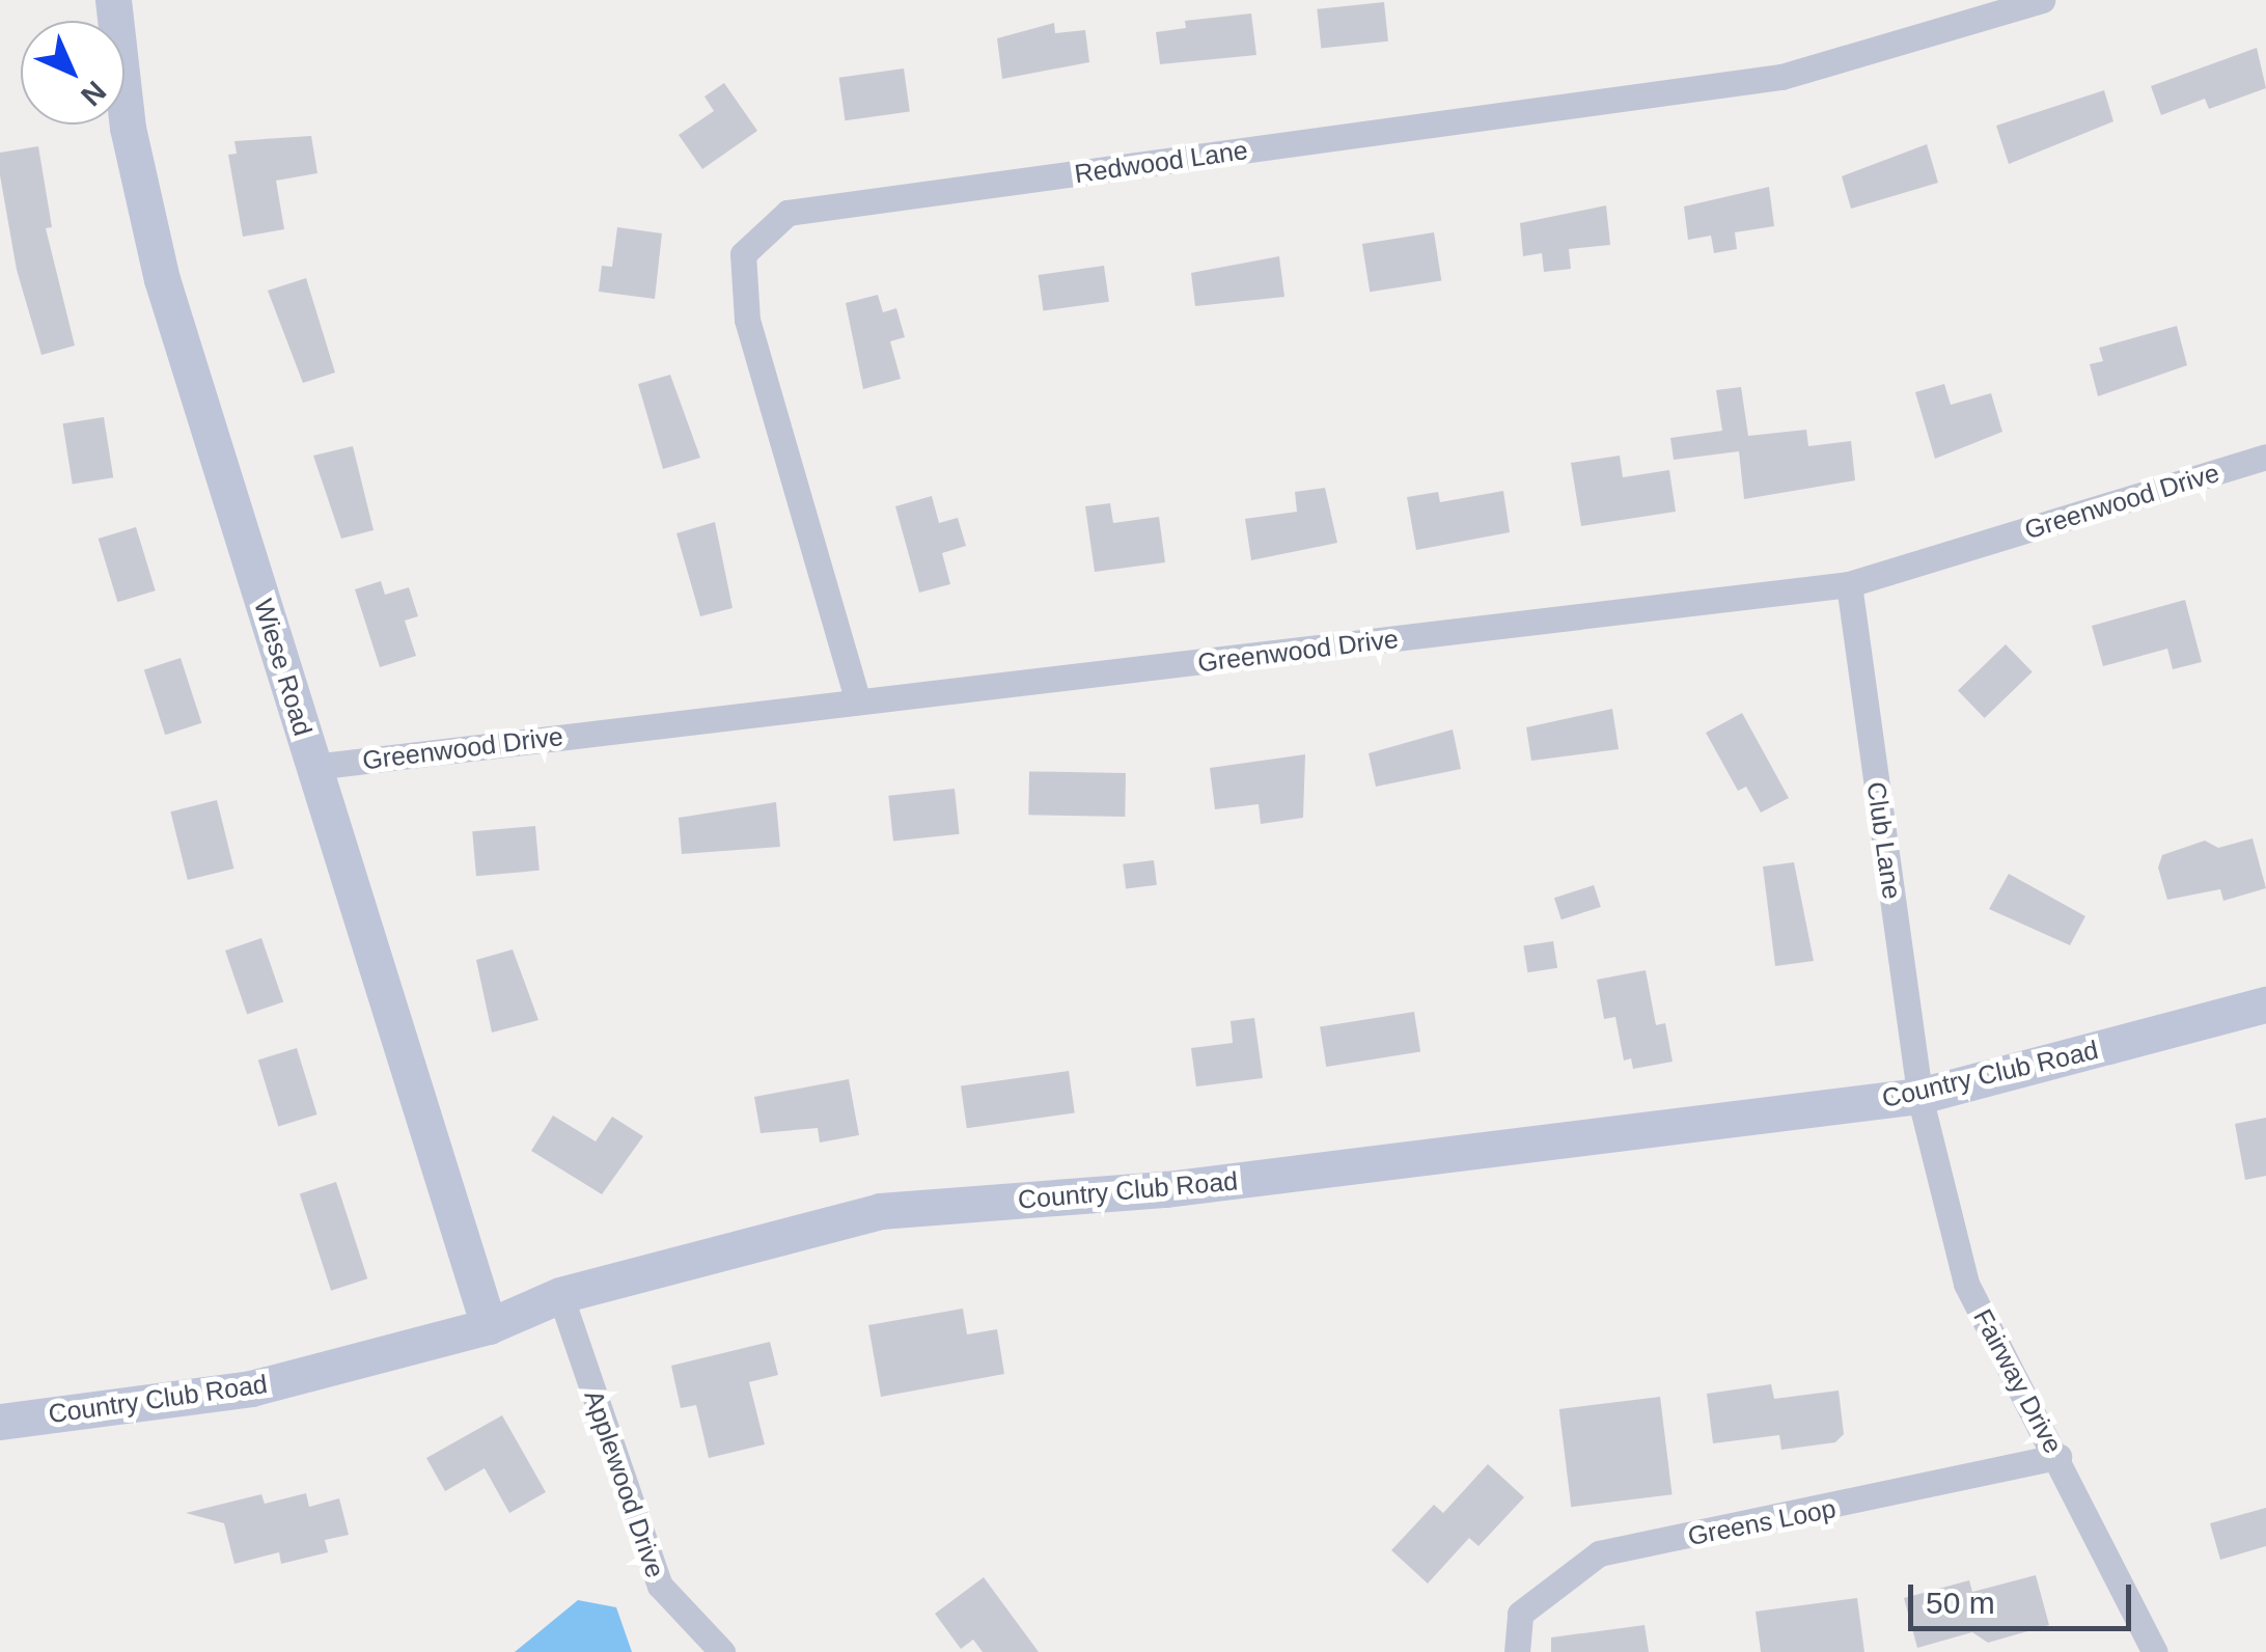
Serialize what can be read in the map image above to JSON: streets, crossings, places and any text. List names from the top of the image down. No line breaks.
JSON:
{"streets":{"street":["Redwood Lane","Greenwood Drive","Wiese Road","Club Lane","Country Club Road","Fairway Drive","Applewood Drive","Greens Loop"]},"crossings":[["Redwood Lane","Greenwood Drive"],["Greenwood Drive","Wiese Road"],["Greenwood Drive","Club Lane"],["Wiese Road","Country Club Road"],["Club Lane","Country Club Road"],["Club Lane","Fairway Drive"],["Country Club Road","Fairway Drive"],["Country Club Road","Applewood Drive"],["Fairway Drive","Greens Loop"]],"scale_bar":"50 m","north":"bottom right"}
